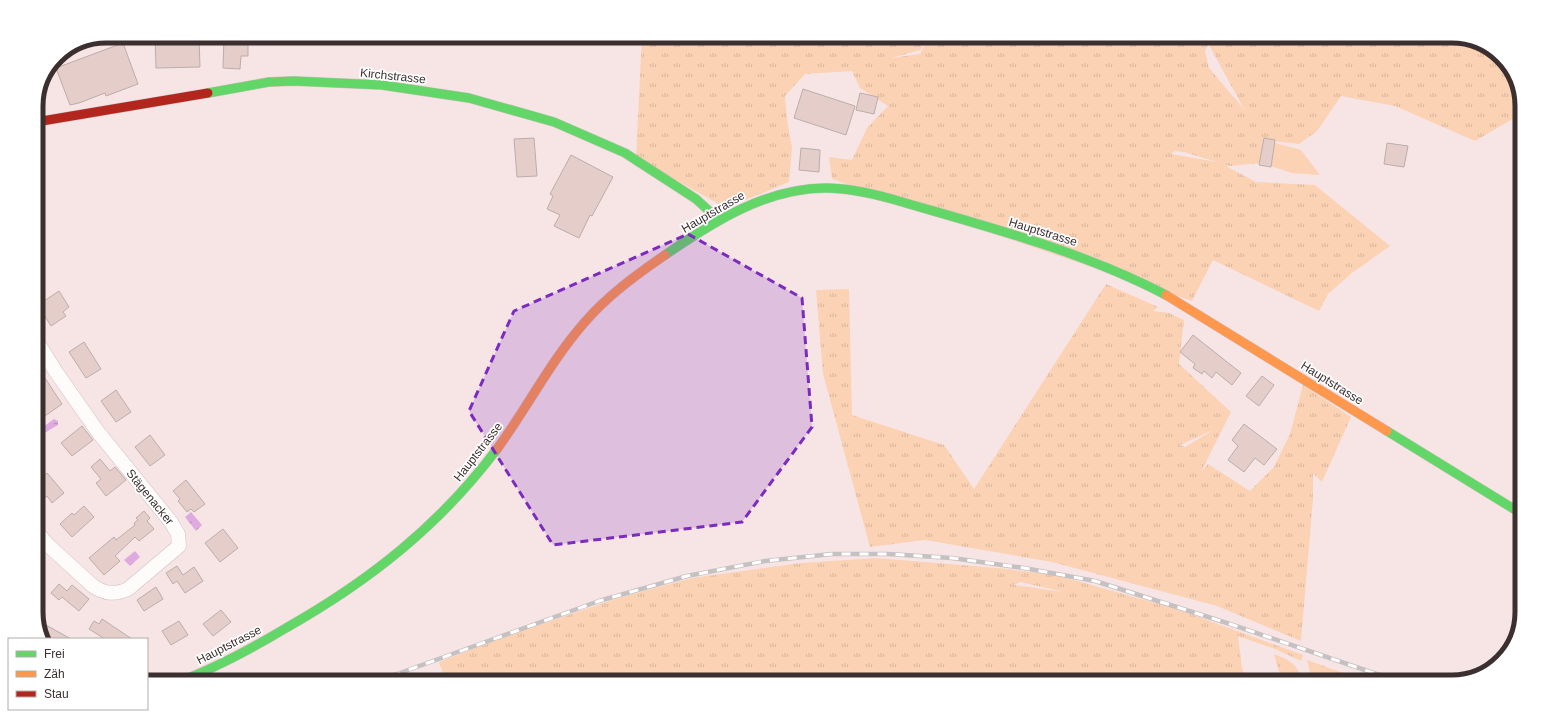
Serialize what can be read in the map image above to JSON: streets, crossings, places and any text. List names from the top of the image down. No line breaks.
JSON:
{"streets":{"main road":["Kirchstrasse","Hauptstrasse"],"street":["Stägenacker"]},"crossings":[["Kirchstrasse","Hauptstrasse"]],"legend":["Frei","Zäh","Stau"]}
